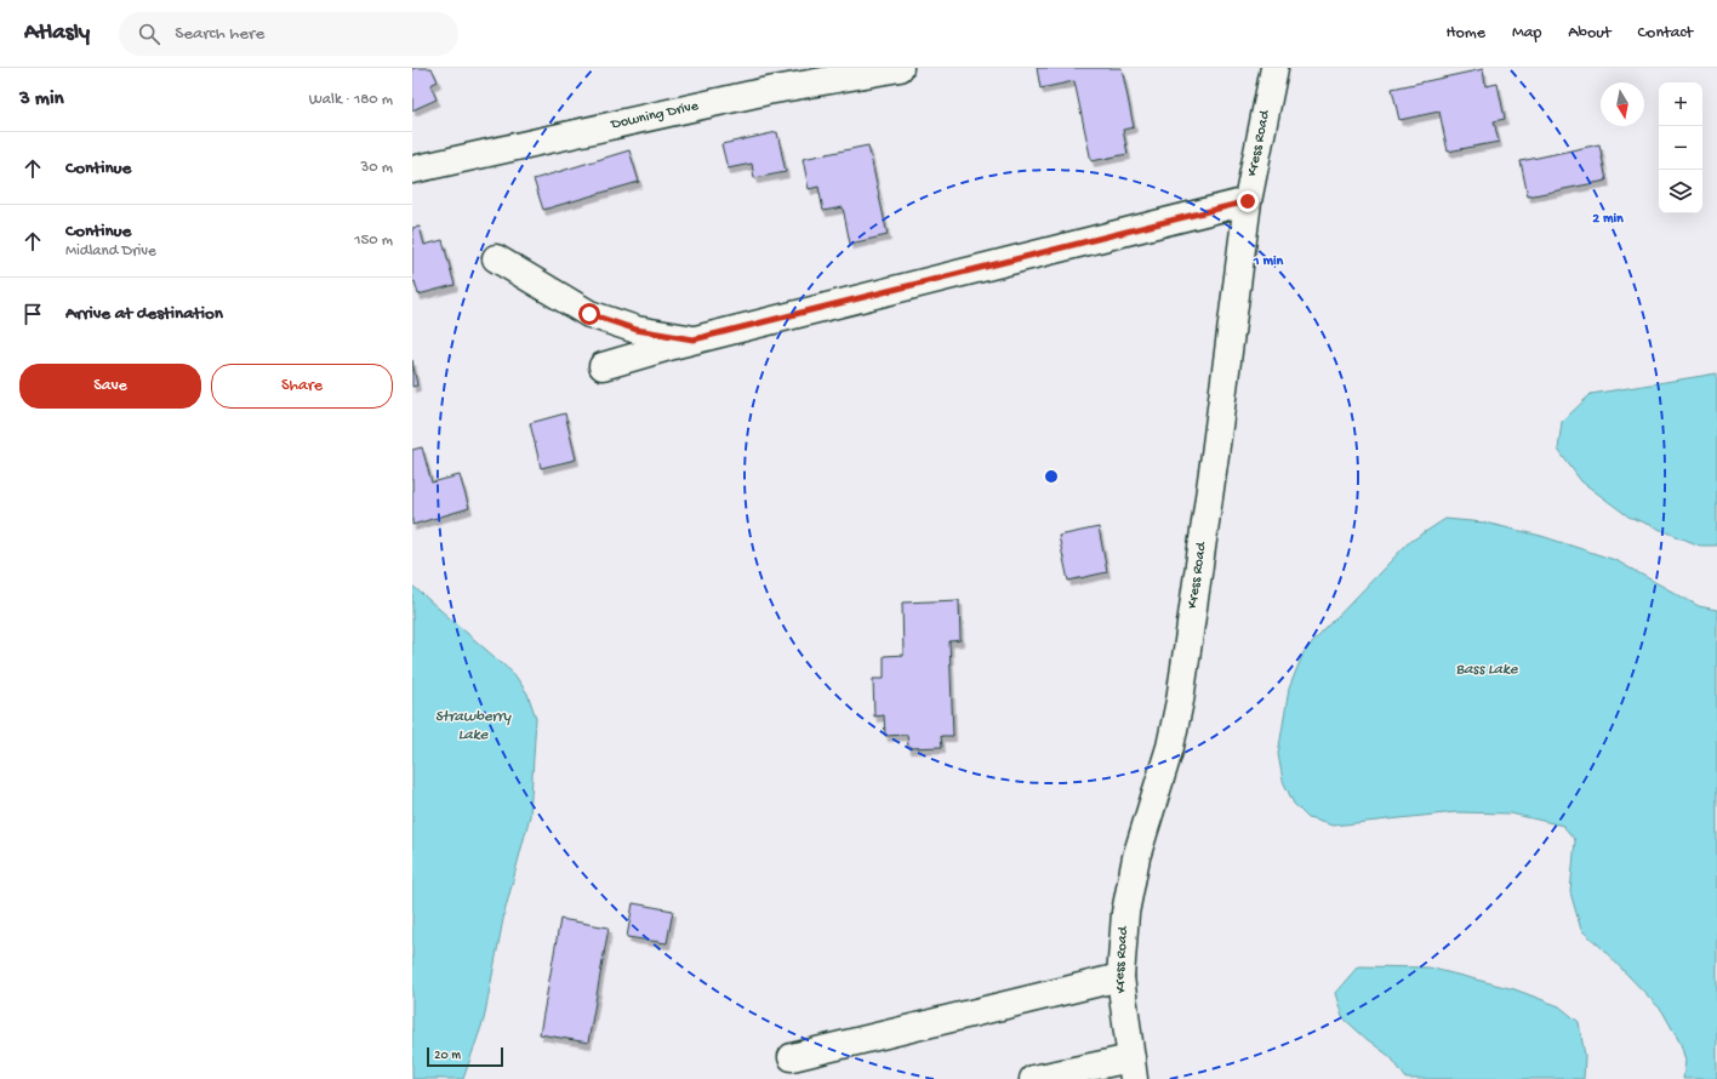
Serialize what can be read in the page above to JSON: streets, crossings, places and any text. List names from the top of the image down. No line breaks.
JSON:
{"streets":{"street":["Downing Drive","Kress Road"]},"water":["Bass Lake","Strawberry Lake"],"scale_bar":"20 m","north":"bottom","page":{"header":"Atlasly","search":"Search here","nav":["Home","Map","About","Contact"],"heading":["3 min","Walk · 180 m"],"map_buttons":["+","−"],"list":[["Continue","30 m"],["Continue","Midland Drive","150 m"],"Arrive at destination"],"buttons":["Save","Share"],"scale":"20 m"},"rings":["2 min","1 min"]}
